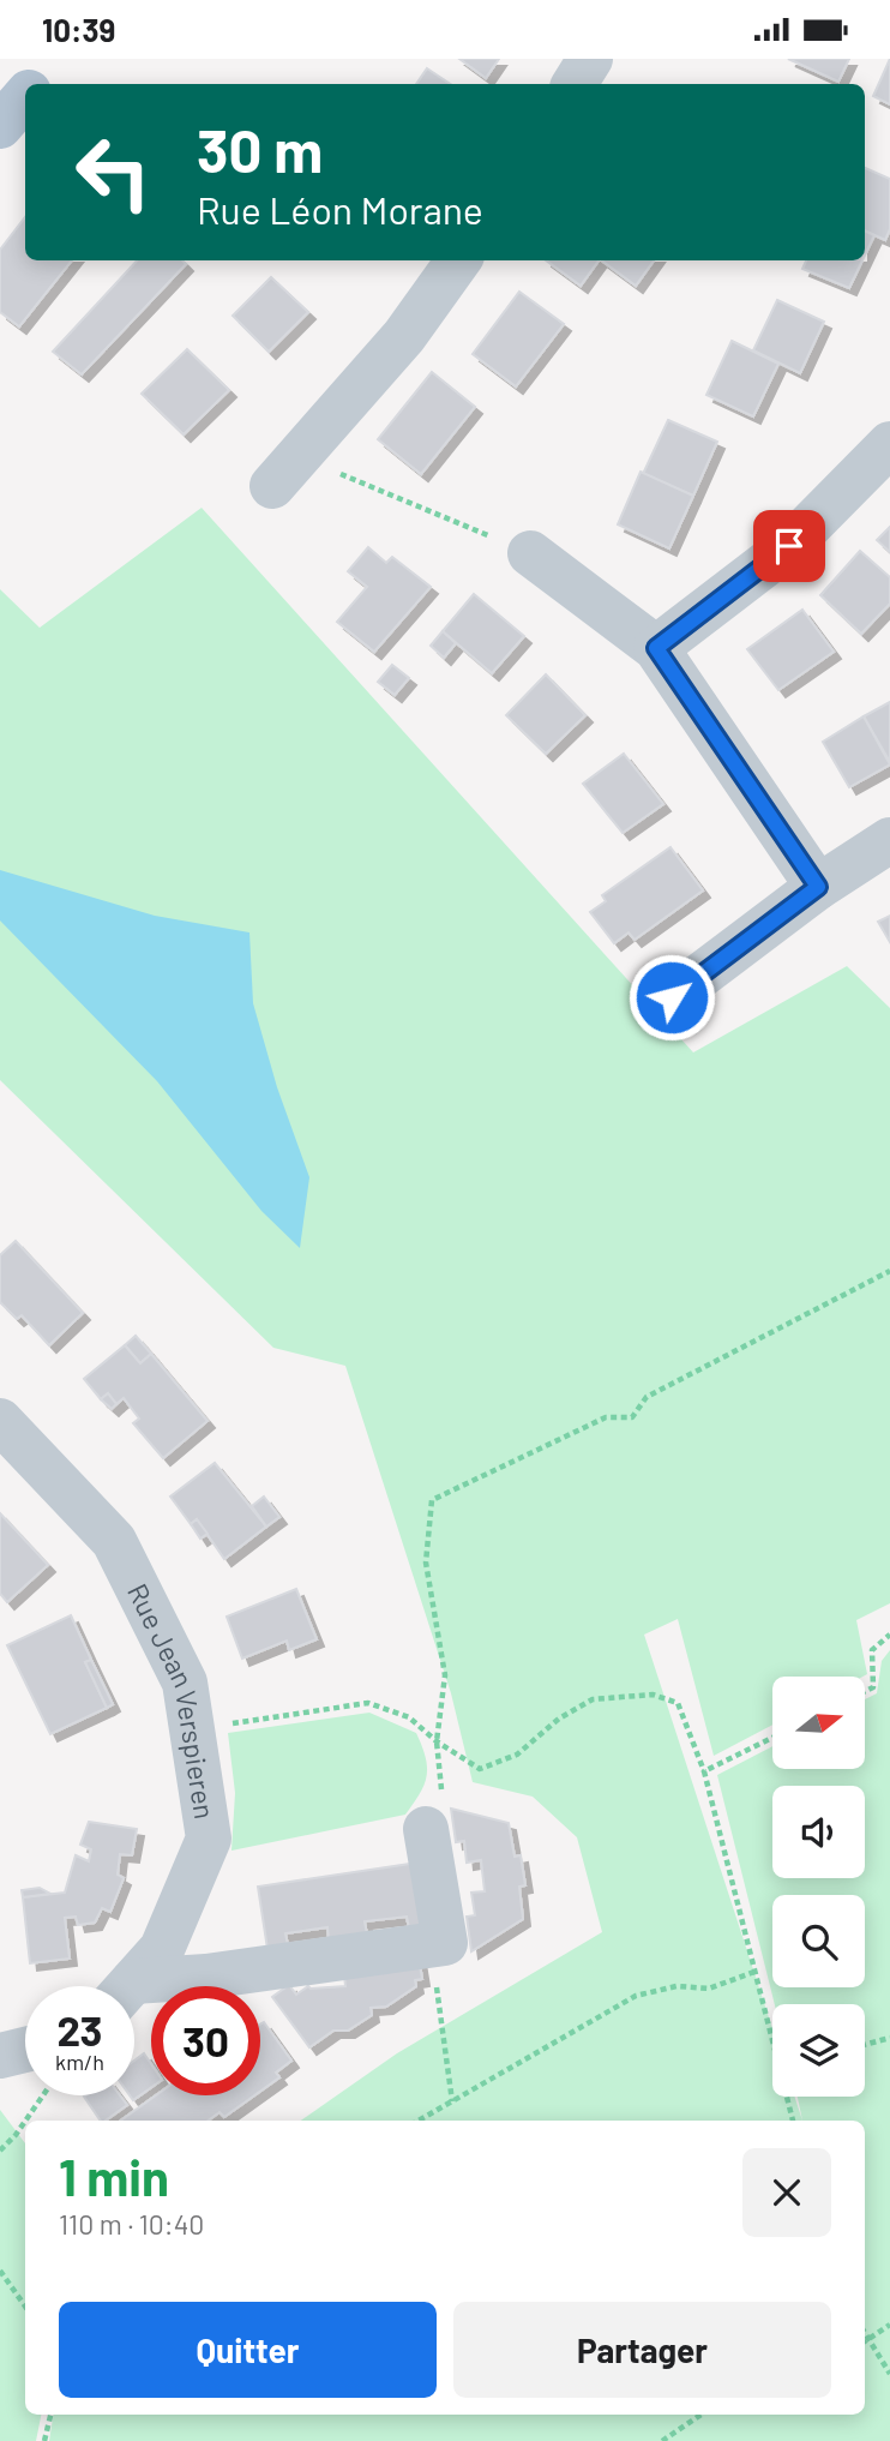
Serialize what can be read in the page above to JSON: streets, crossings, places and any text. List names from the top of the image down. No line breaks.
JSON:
{"streets":{"street":["Rue Jean Verspieren"]},"north":"right","page":{"status":"10:39","turn":["30 m","Rue Léon Morane"],"speed":"23 km/h","limit":"30","heading":["1 min","110 m · 10:40"],"buttons":["Quitter","Partager"]}}
